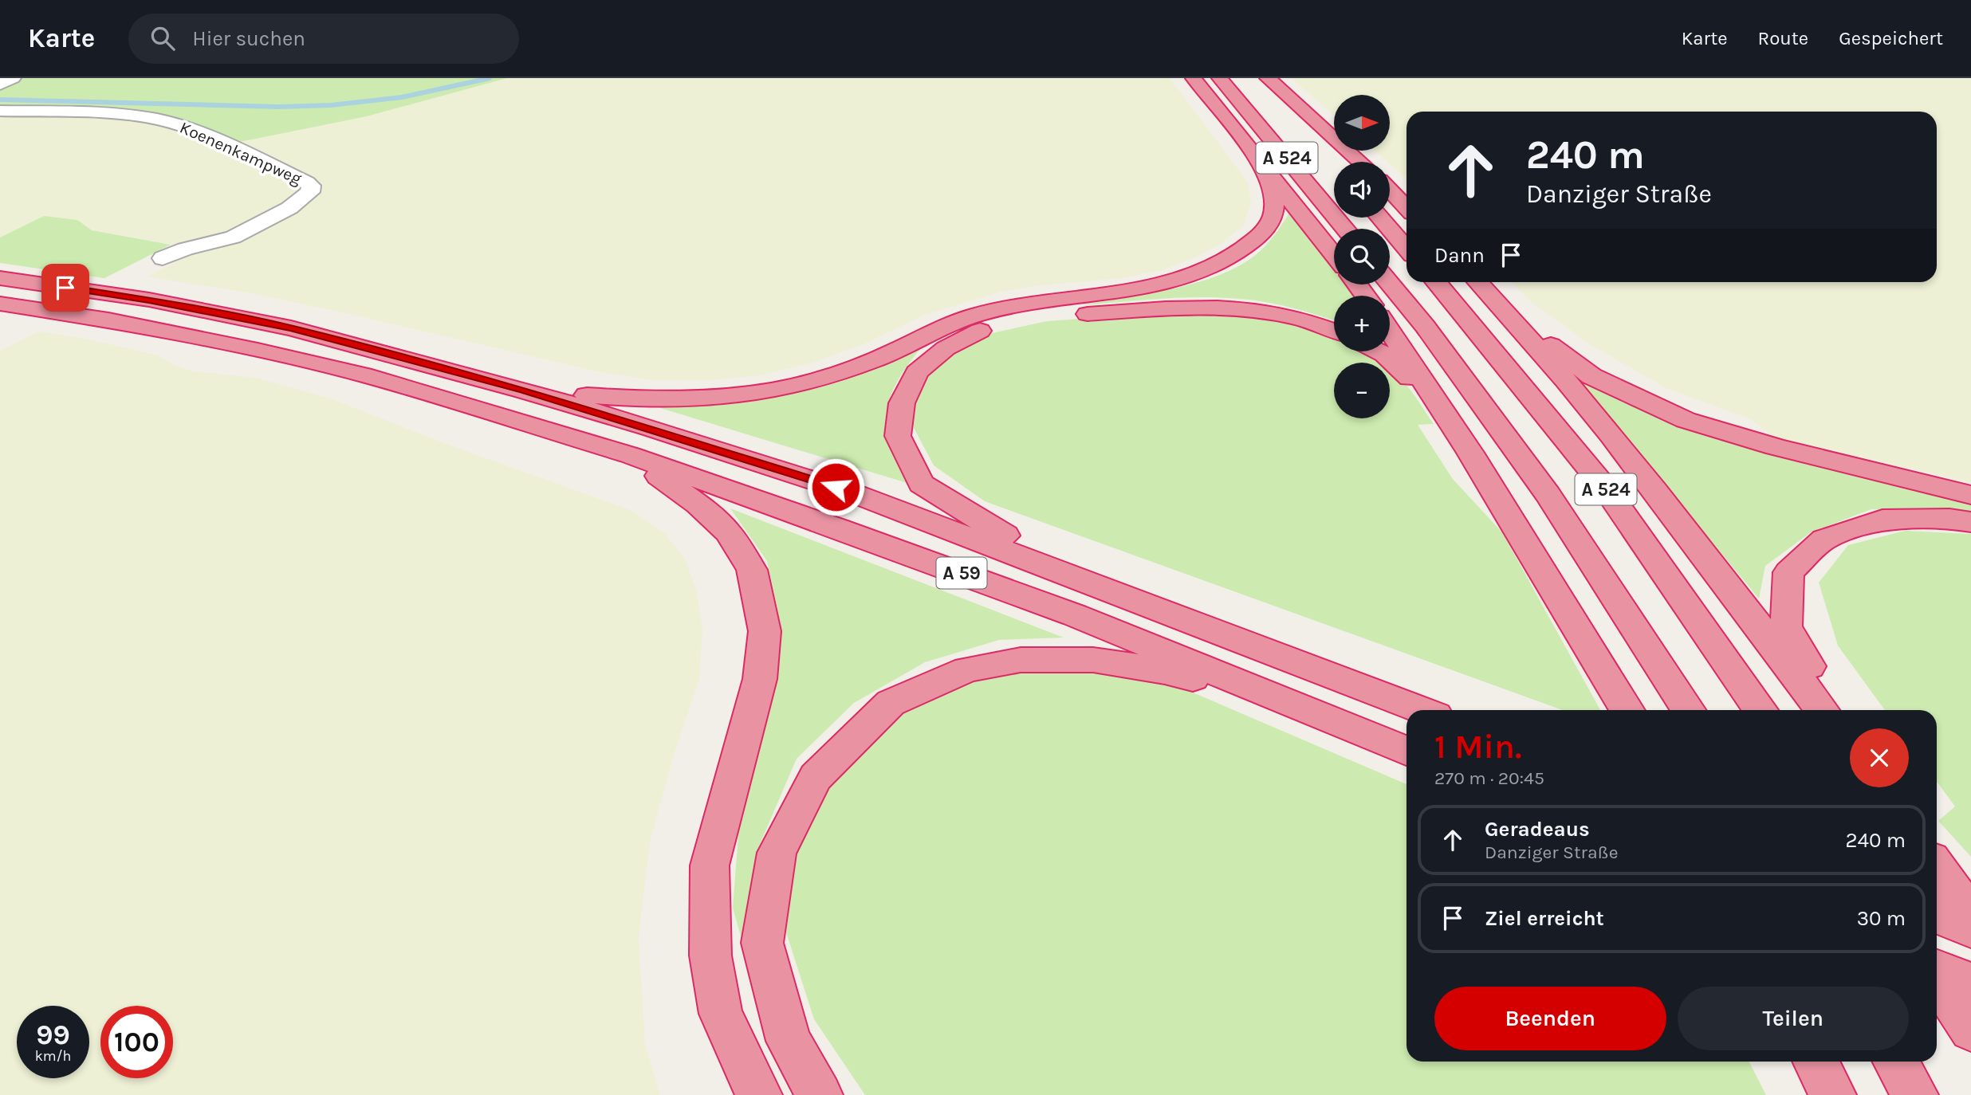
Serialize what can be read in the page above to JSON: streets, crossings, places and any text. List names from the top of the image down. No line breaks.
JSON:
{"streets":{"highway":["A 524","A 59"],"street":["Koenenkampweg"]},"north":"right","page":{"header":"Karte","search":"Hier suchen","nav":["Karte","Route","Gespeichert"],"map_buttons":["+","−"],"turn":["240 m","Danziger Straße"],"then":"Dann","heading":["1 Min.","270 m · 20:45"],"list":[{"name":"Geradeaus","note":"Danziger Straße","value":"240 m"},{"name":"Ziel erreicht","value":"30 m"}],"buttons":["Beenden","Teilen"],"speed":"99 km/h","limit":"100"}}
